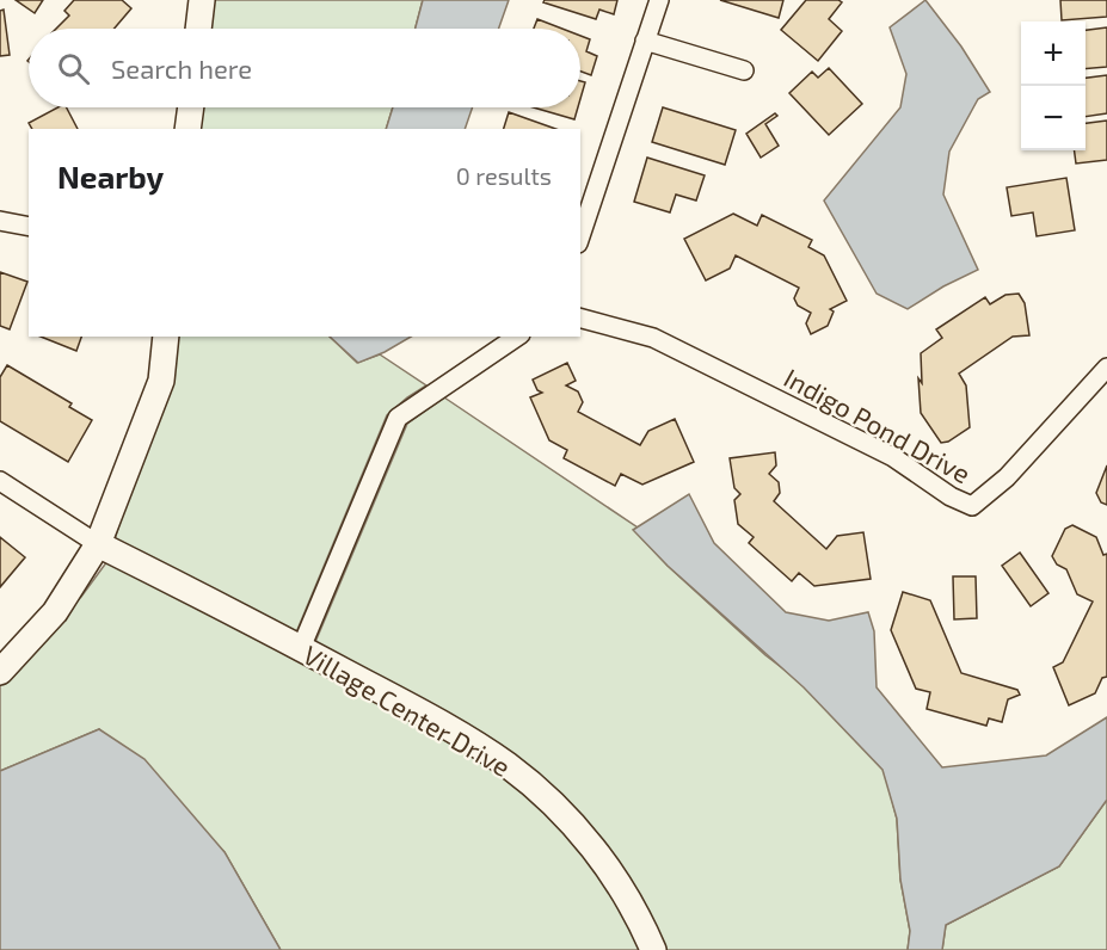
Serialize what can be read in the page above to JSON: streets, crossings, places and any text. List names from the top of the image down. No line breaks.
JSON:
{"streets":{"street":["Indigo Pond Drive","Village Center Drive"]},"page":{"map_buttons":["+","−"],"search":"Search here","heading":["Nearby","0 results"]}}
